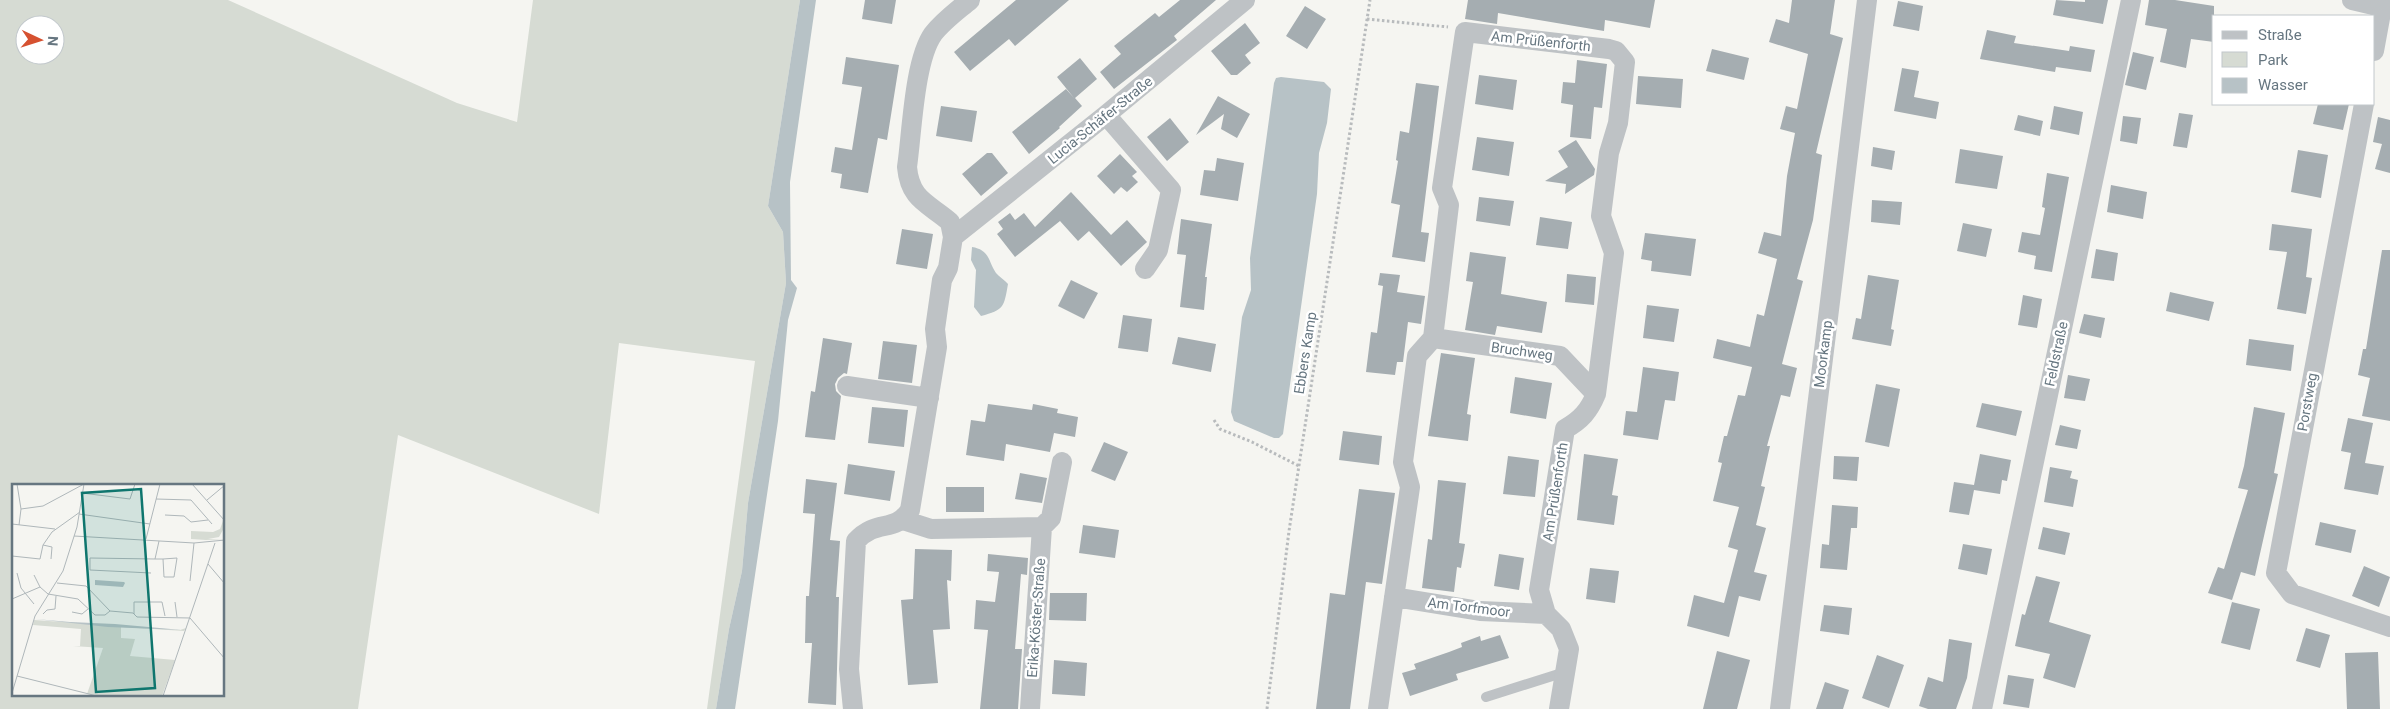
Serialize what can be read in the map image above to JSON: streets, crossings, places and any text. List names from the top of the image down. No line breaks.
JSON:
{"streets":{"street":["Am Prüßenforth","Lucia-Schäfer-Straße","Bruchweg","Moorkamp","Feldstraße","Porstweg","Am Torfmoor","Erika-Köster-Straße"],"path":["Ebbers Kamp"]},"crossings":[["Am Prüßenforth","Bruchweg"],["Am Prüßenforth","Am Torfmoor"]],"legend":["Straße","Park","Wasser"],"north":"right"}
